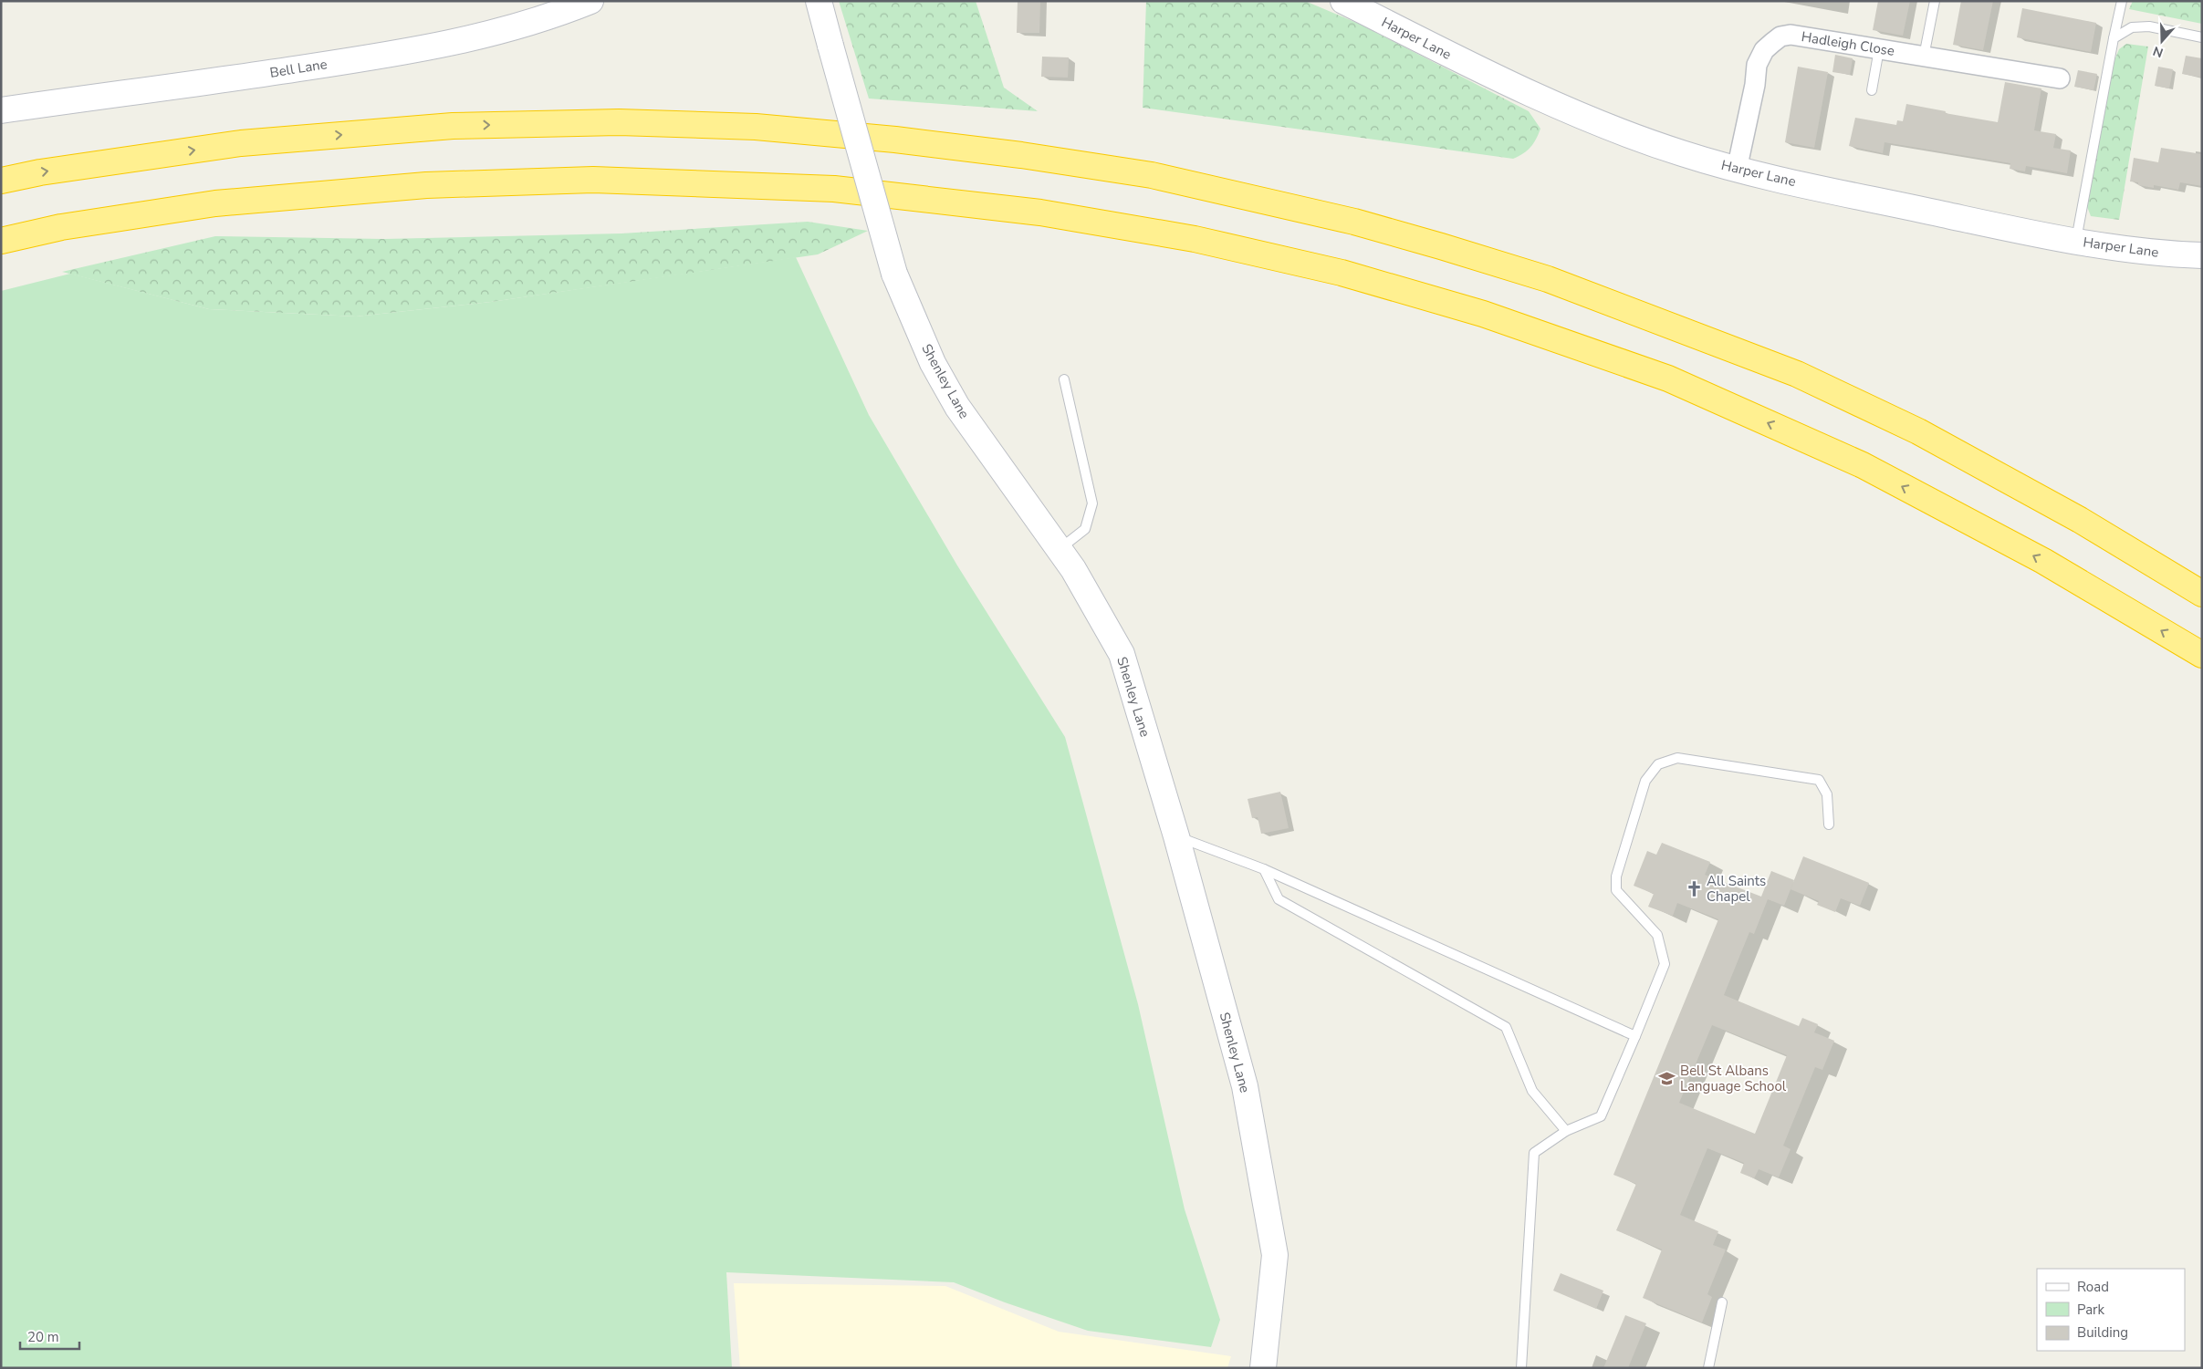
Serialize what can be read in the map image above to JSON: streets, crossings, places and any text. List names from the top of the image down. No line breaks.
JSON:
{"streets":{"main road":["Harper Lane","Bell Lane","Shenley Lane"],"street":["Hadleigh Close"]},"crossings":[["Harper Lane","Hadleigh Close"]],"places":{"church":["All Saints Chapel"],"school or university":["Bell St Albans Language School"]},"legend":["Road","Park","Building"],"scale_bar":"20 m","north":"bottom"}
